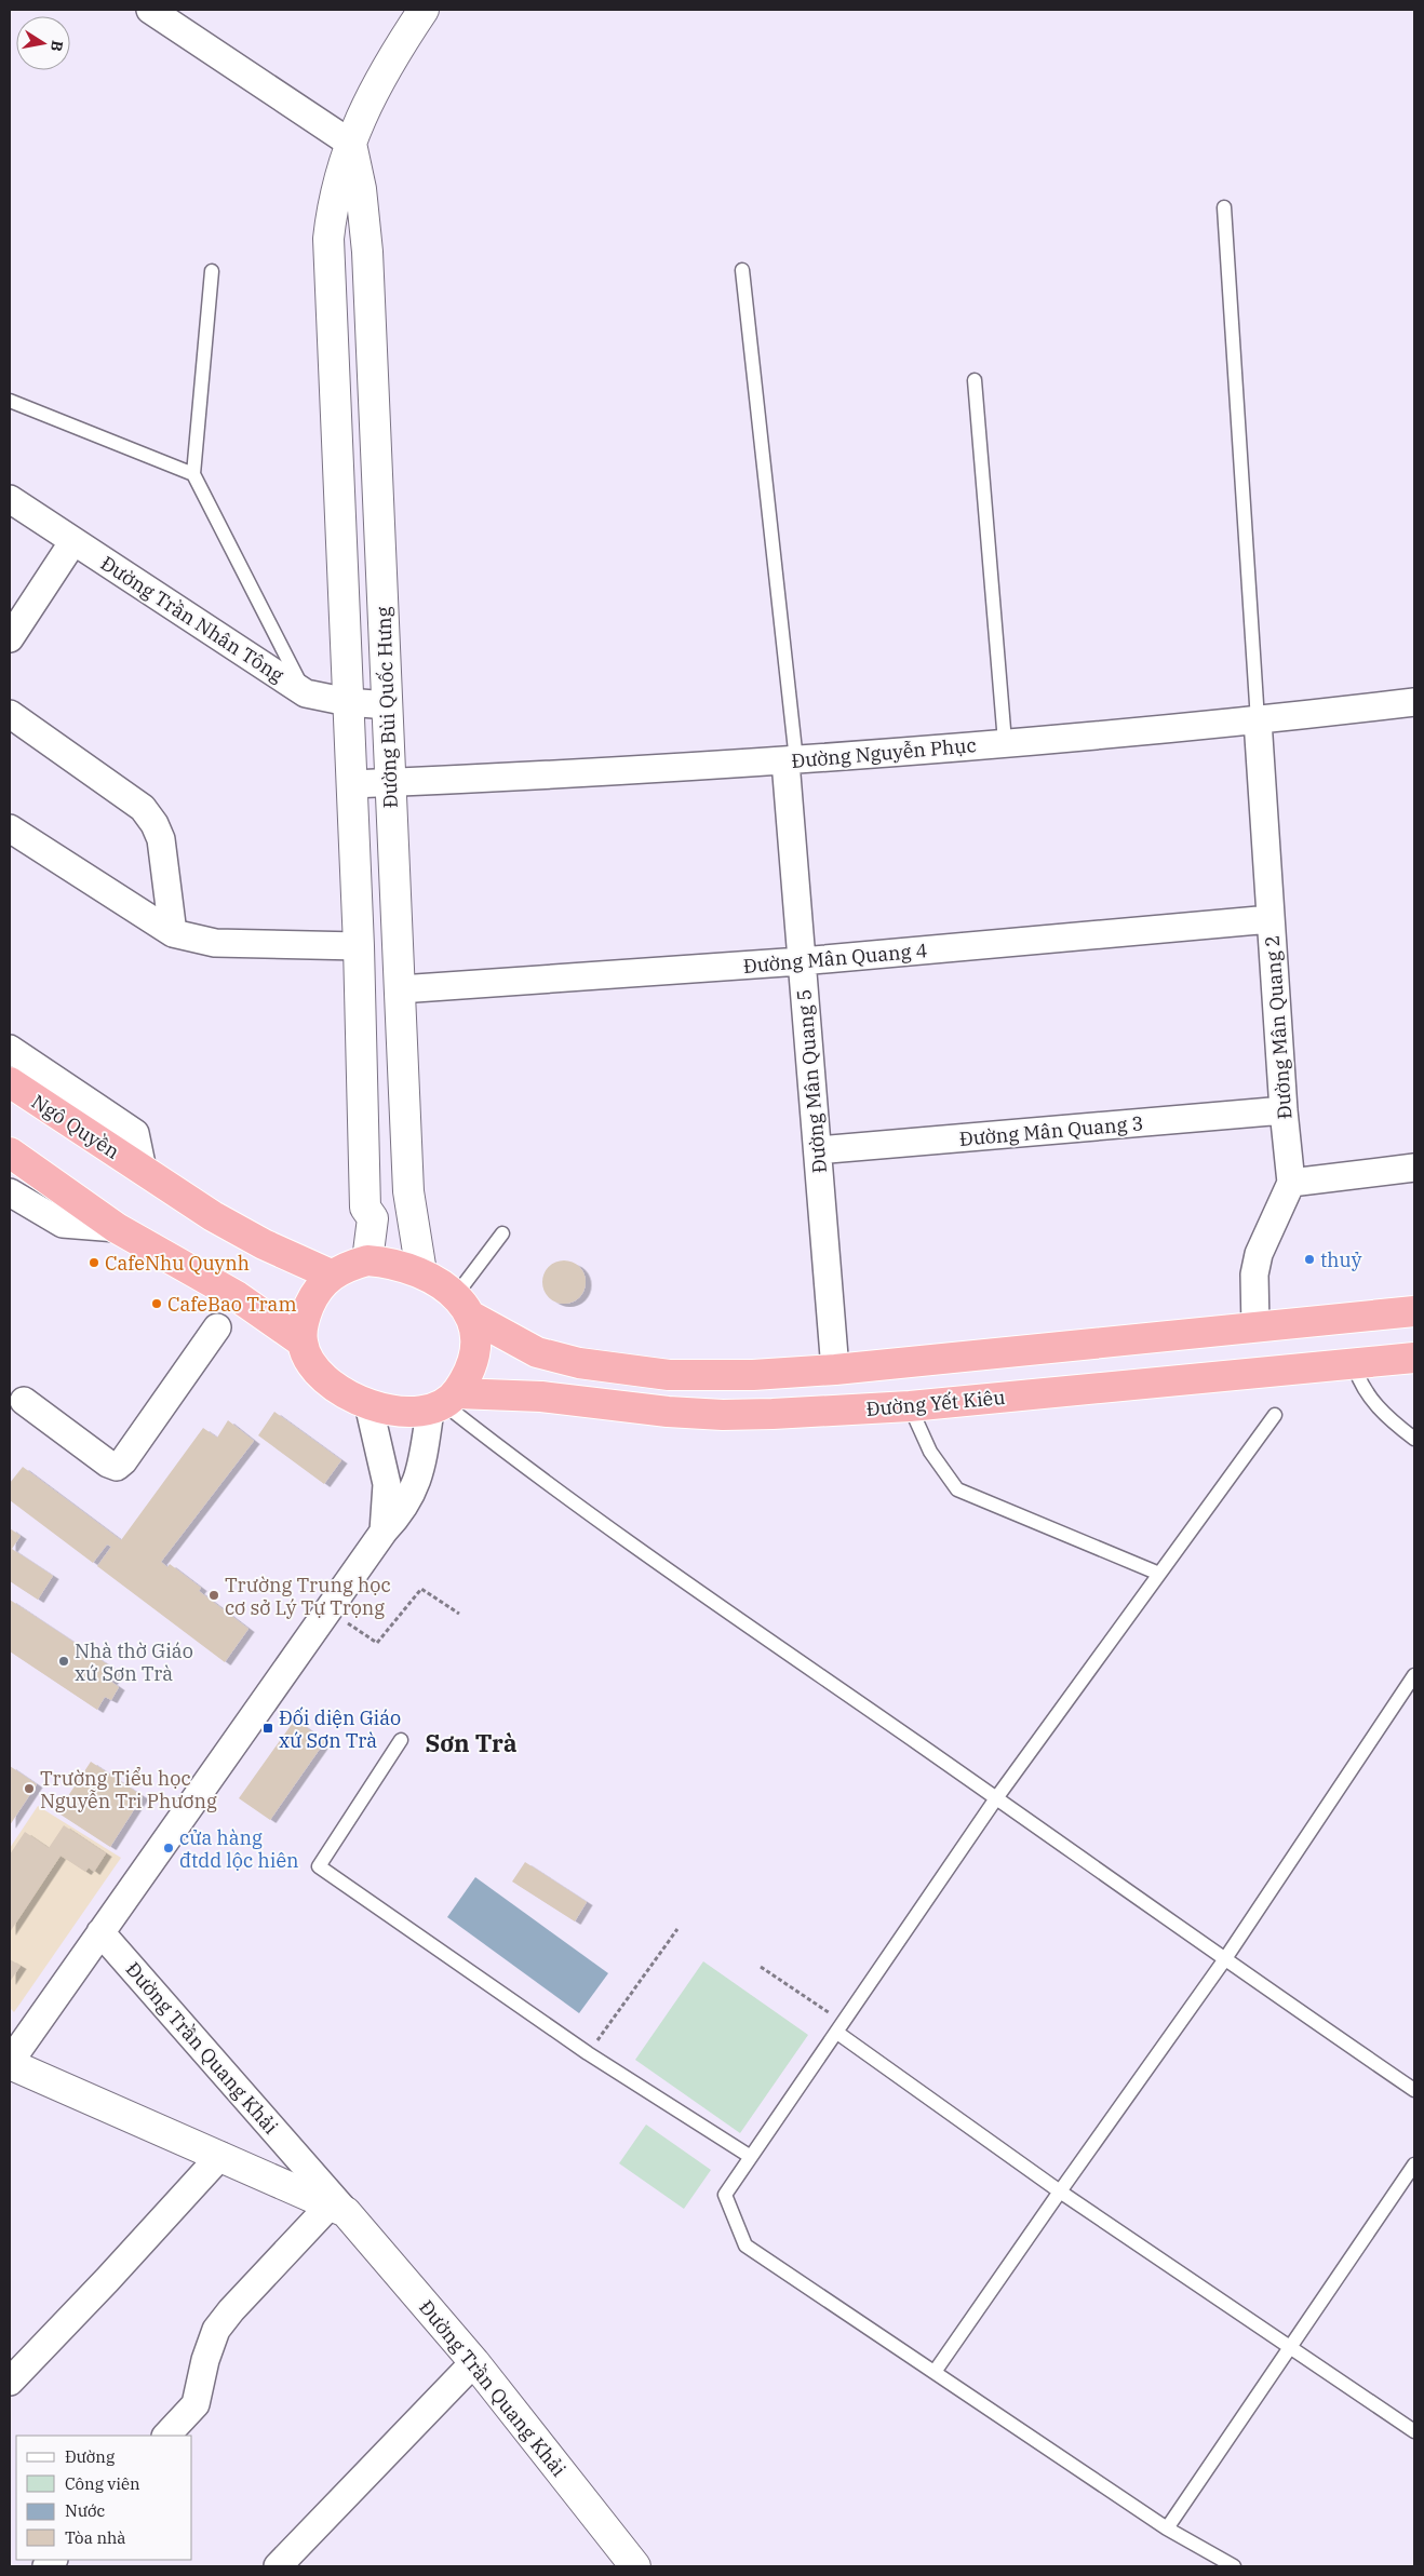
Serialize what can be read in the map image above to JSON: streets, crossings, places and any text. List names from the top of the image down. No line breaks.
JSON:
{"streets":{"highway":["Ngô Quyền","Đường Yết Kiêu"],"street":["Đường Trần Nhân Tông","Đường Bùi Quốc Hưng","Đường Nguyễn Phục","Đường Mân Quang 4","Đường Mân Quang 2","Đường Mân Quang 5","Đường Mân Quang 3","Đường Trần Quang Khải"]},"crossings":[["Đường Trần Nhân Tông","Đường Bùi Quốc Hưng"],["Đường Bùi Quốc Hưng","Đường Nguyễn Phục"],["Đường Bùi Quốc Hưng","Đường Mân Quang 4"],["Đường Bùi Quốc Hưng","Ngô Quyền"],["Đường Bùi Quốc Hưng","Đường Yết Kiêu"],["Đường Nguyễn Phục","Đường Mân Quang 2"],["Đường Nguyễn Phục","Đường Mân Quang 5"],["Đường Mân Quang 4","Đường Mân Quang 2"],["Đường Mân Quang 4","Đường Mân Quang 5"],["Đường Mân Quang 2","Đường Mân Quang 3"],["Đường Mân Quang 5","Đường Mân Quang 3"],["Ngô Quyền","Đường Yết Kiêu"]],"districts":["Sơn Trà"],"places":{"other":["thuỷ","CafeNhu Quynh","CafeBao Tram","Trường Trung học cơ sở Lý Tự Trọng","Nhà thờ Giáo xứ Sơn Trà","Trường Tiểu học Nguyễn Tri Phương","cửa hàng đtdd lộc hiên"],"transit":["Đối diện Giáo xứ Sơn Trà"]},"legend":["Đường","Công viên","Nước","Tòa nhà"],"north":"right"}
